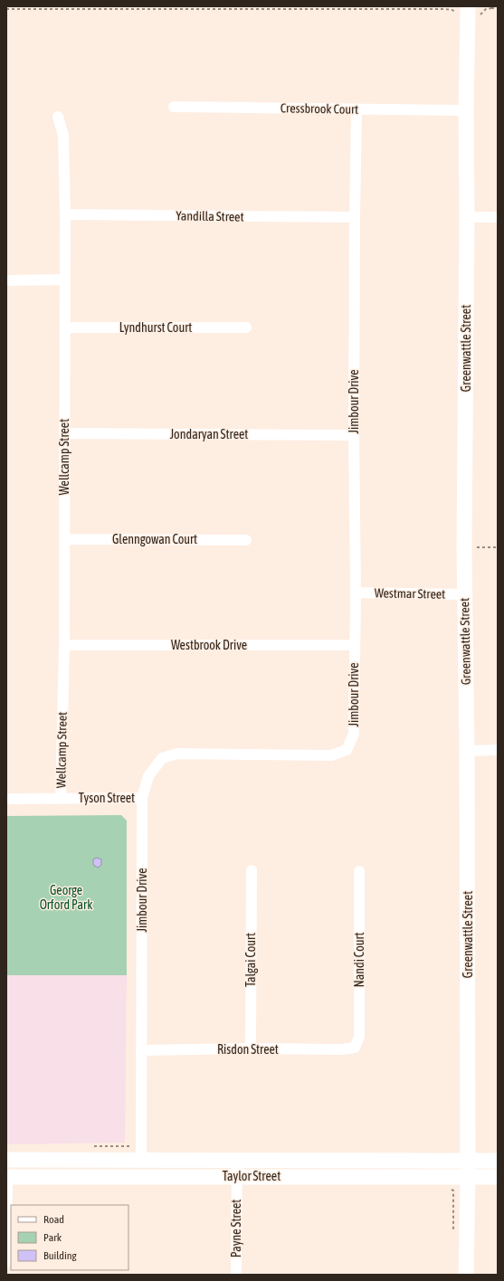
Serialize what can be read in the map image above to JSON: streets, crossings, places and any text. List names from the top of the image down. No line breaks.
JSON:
{"streets":{"street":["Cressbrook Court","Yandilla Street","Lyndhurst Court","Greenwattle Street","Jimbour Drive","Jondaryan Street","Wellcamp Street","Glenngowan Court","Westmar Street","Westbrook Drive","Tyson Street","Talgai Court","Nandi Court","Risdon Street","Taylor Street","Payne Street"]},"crossings":[["Cressbrook Court","Greenwattle Street"],["Cressbrook Court","Jimbour Drive"],["Yandilla Street","Jimbour Drive"],["Yandilla Street","Wellcamp Street"],["Lyndhurst Court","Wellcamp Street"],["Greenwattle Street","Westmar Street"],["Greenwattle Street","Taylor Street"],["Jimbour Drive","Jondaryan Street"],["Jimbour Drive","Westmar Street"],["Jimbour Drive","Westbrook Drive"],["Jimbour Drive","Tyson Street"],["Jimbour Drive","Risdon Street"],["Jimbour Drive","Taylor Street"],["Jondaryan Street","Wellcamp Street"],["Wellcamp Street","Glenngowan Court"],["Wellcamp Street","Westbrook Drive"],["Wellcamp Street","Tyson Street"],["Talgai Court","Risdon Street"],["Nandi Court","Risdon Street"],["Taylor Street","Payne Street"]],"parks":["George Orford Park"],"legend":["Road","Park","Building"]}
